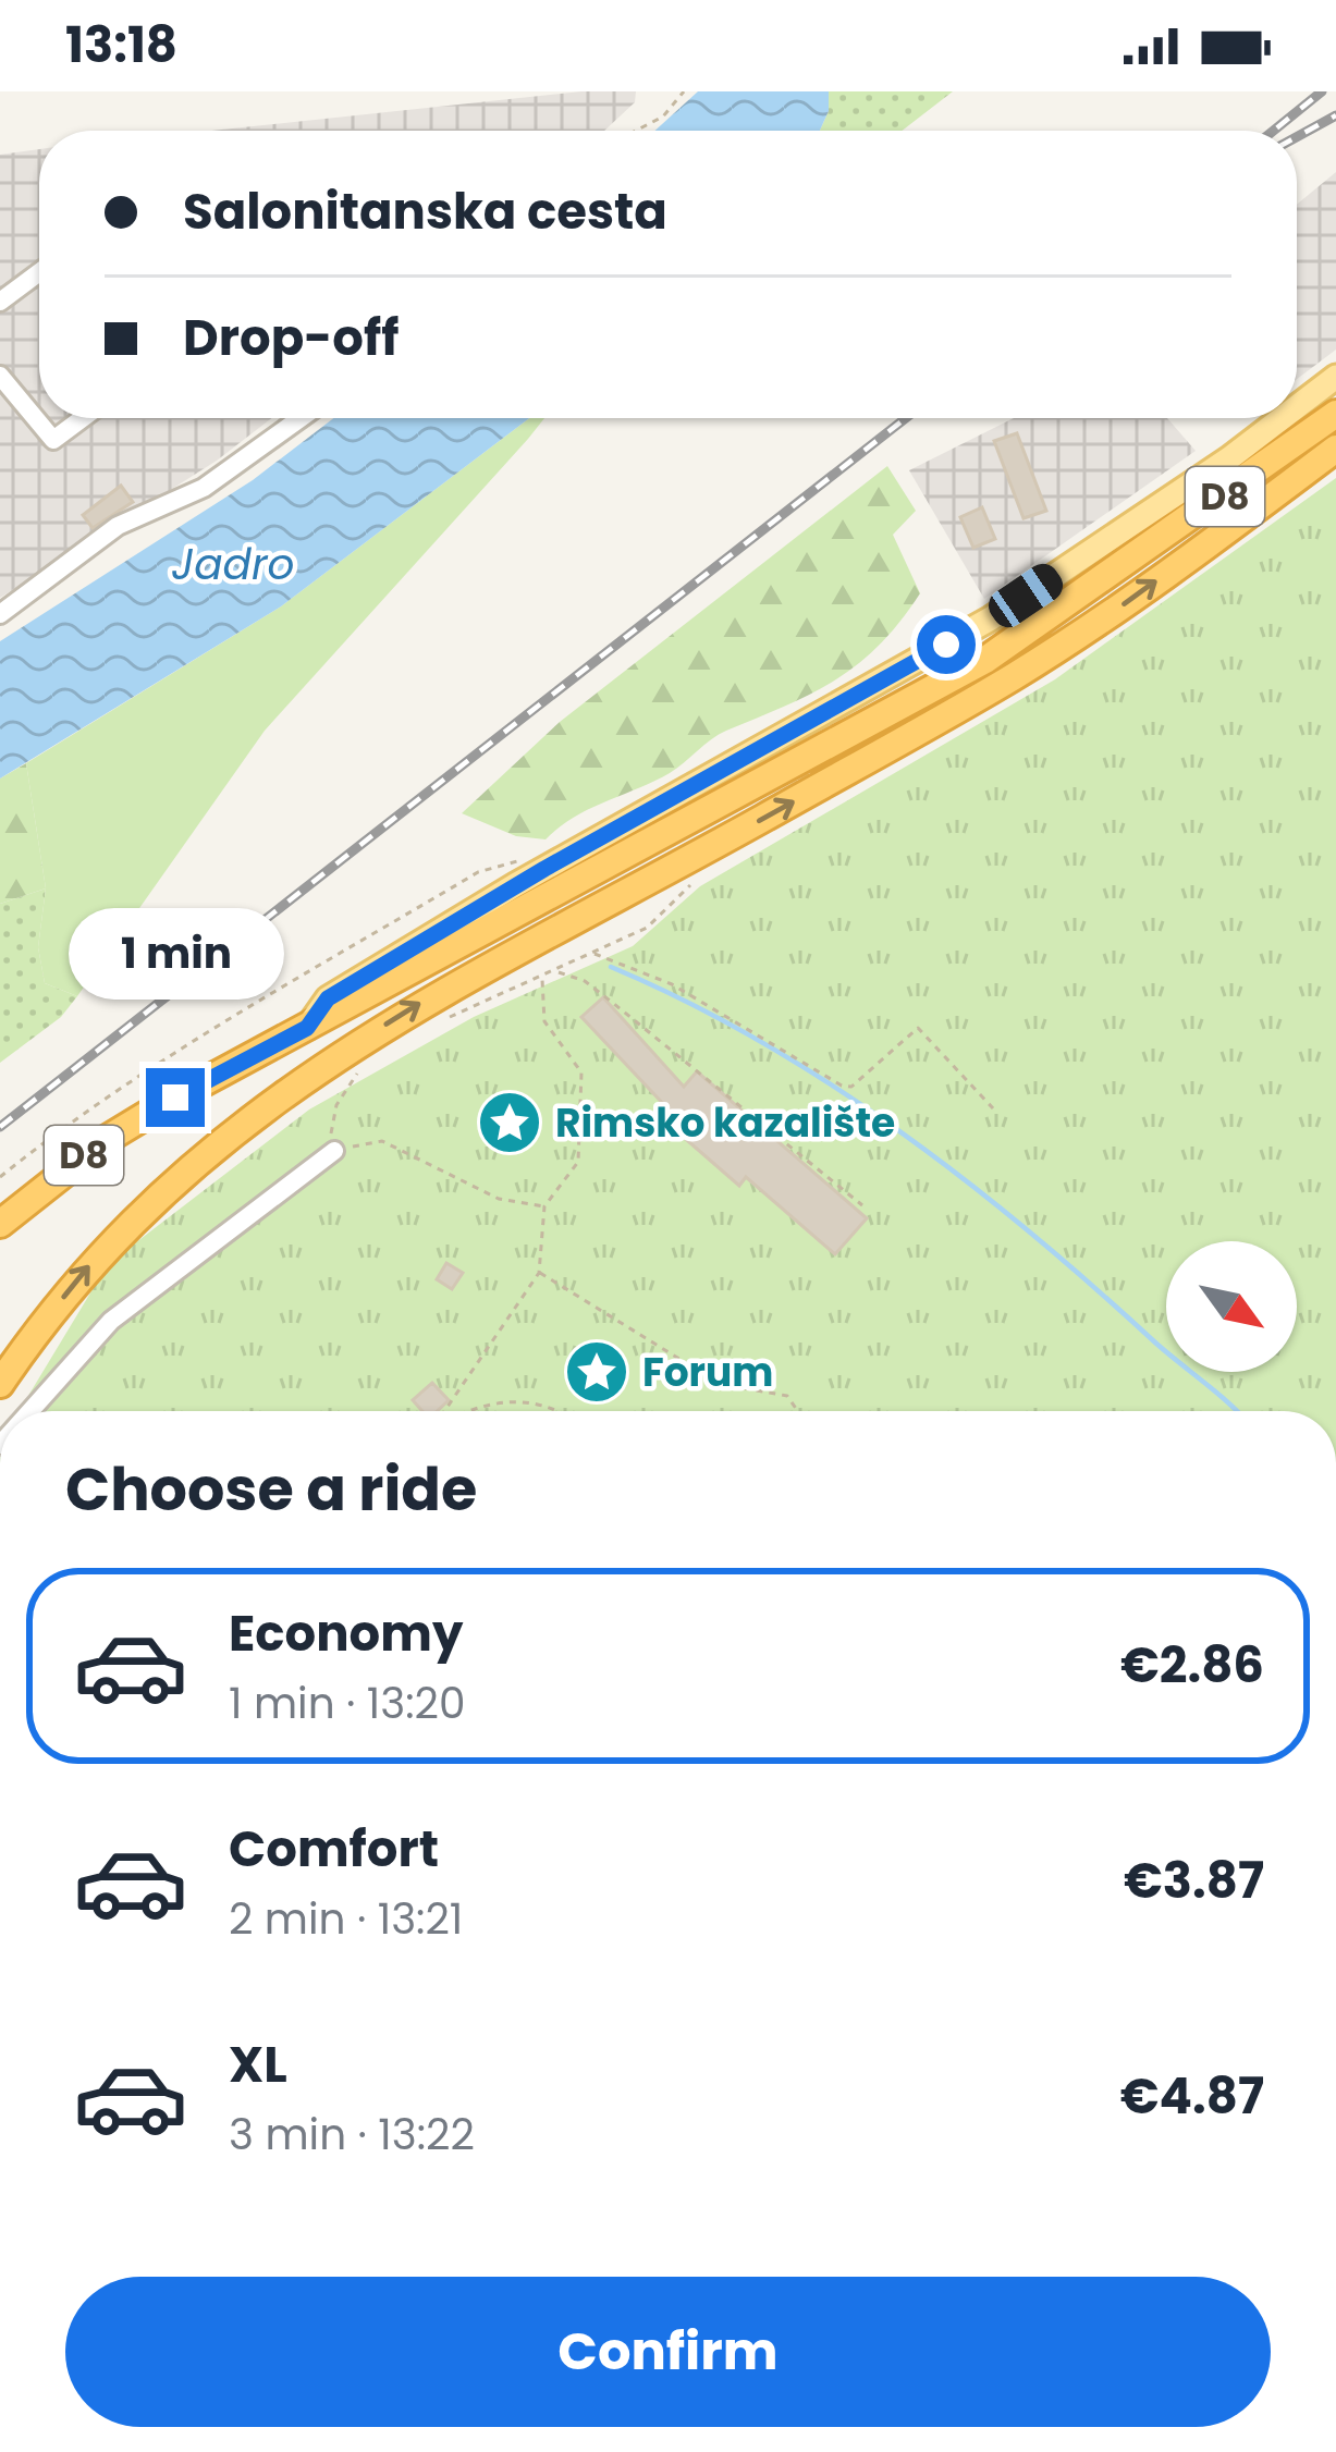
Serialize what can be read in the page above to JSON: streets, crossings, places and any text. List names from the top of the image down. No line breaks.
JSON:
{"streets":{"highway":["D8"]},"water":["Jadro"],"places":{"place":["Rimsko kazalište","Forum"]},"north":"bottom right","page":{"status":"13:18","banner":["Salonitanska cesta","Drop-off"],"bubble":"1 min","heading":"Choose a ride","list":[{"name":"Economy","note":"1 min · 13:20","value":"€2.86"},{"name":"Comfort","note":"2 min · 13:21","value":"€3.87"},{"name":"XL","note":"3 min · 13:22","value":"€4.87"}],"buttons":"Confirm"}}
